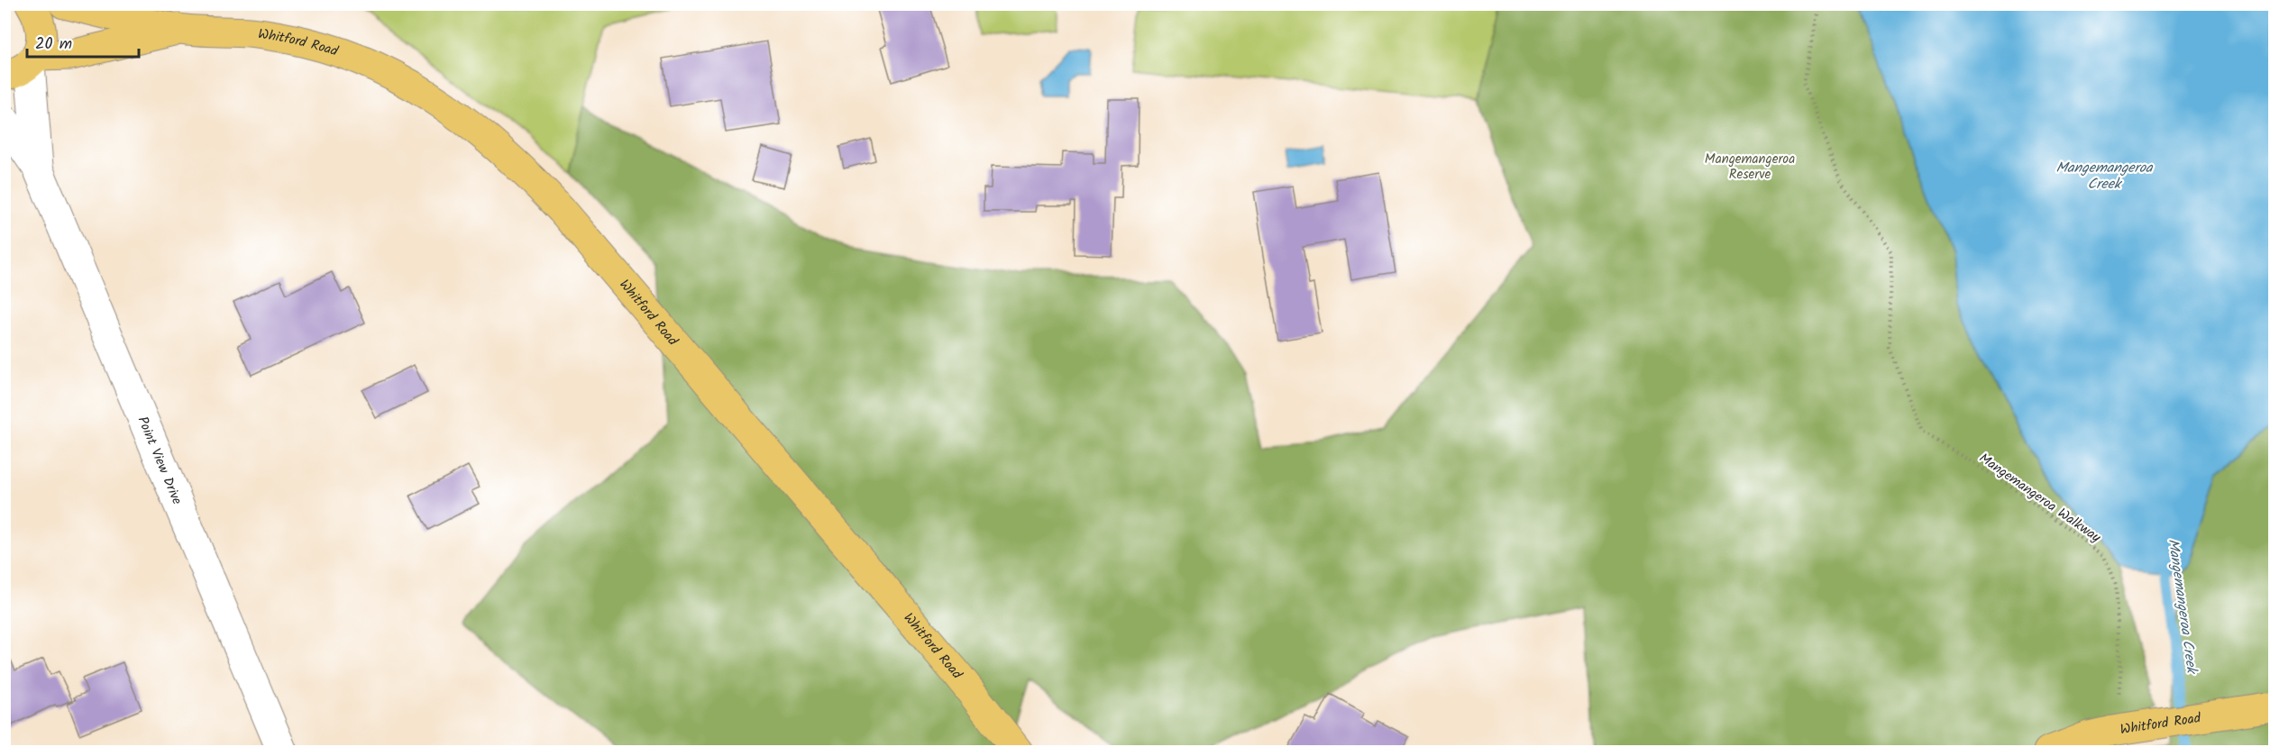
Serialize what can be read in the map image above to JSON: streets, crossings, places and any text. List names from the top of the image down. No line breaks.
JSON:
{"streets":{"main road":["Whitford Road"],"street":["Point View Drive"],"path":["Mangemangeroa Walkway"]},"crossings":[["Whitford Road","Point View Drive"],["Whitford Road","Mangemangeroa Walkway"]],"water":["Mangemangeroa Creek"],"parks":["Mangemangeroa Reserve"],"scale_bar":"20 m"}
